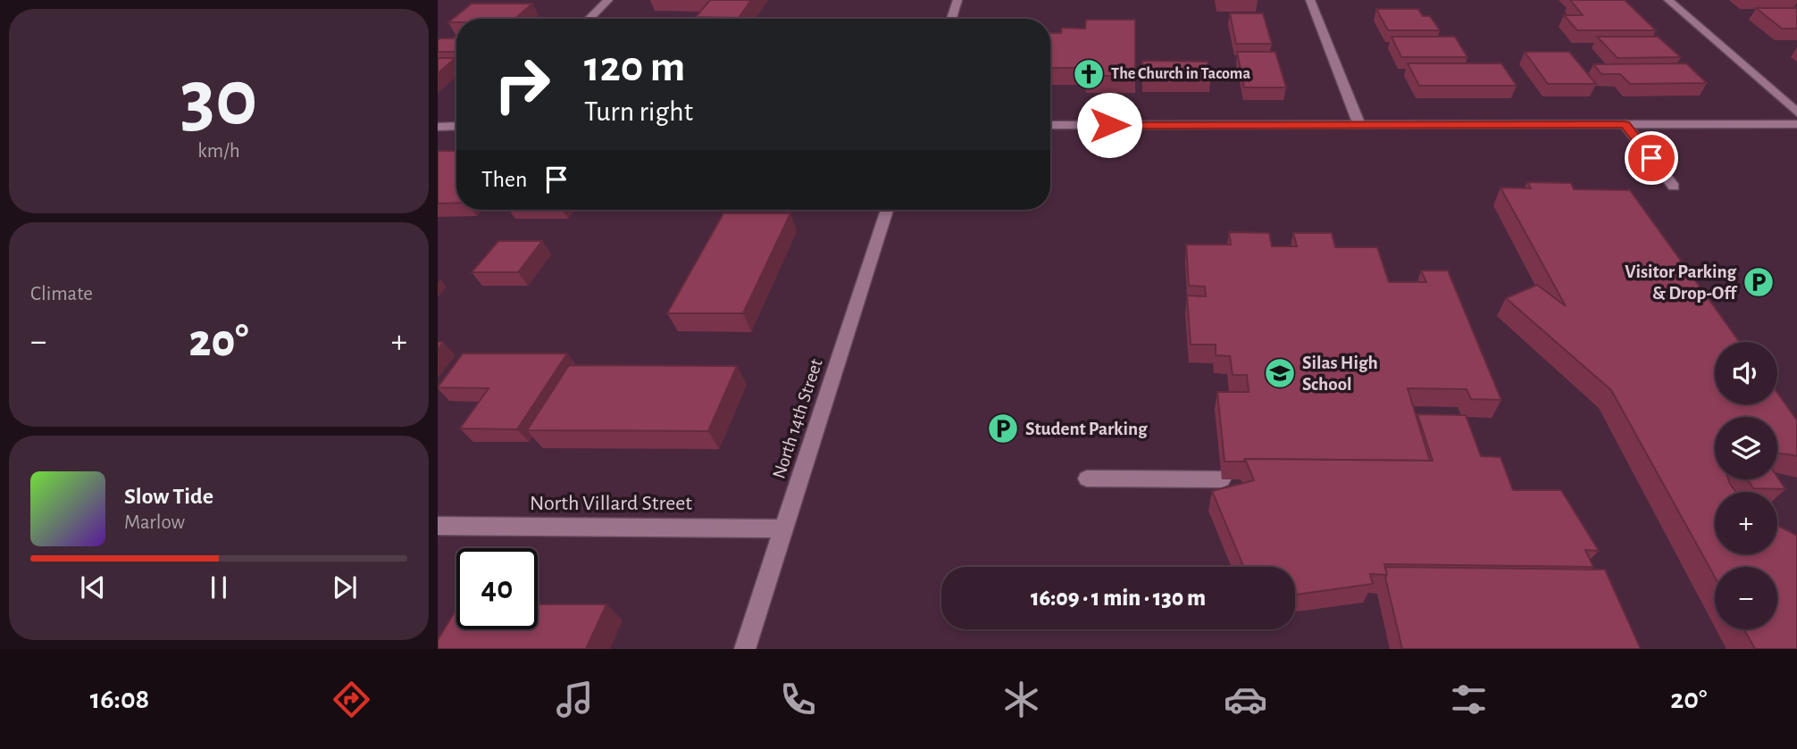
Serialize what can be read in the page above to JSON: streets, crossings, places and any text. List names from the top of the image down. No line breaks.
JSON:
{"streets":{"street":["North 14th Street","North Villard Street"]},"crossings":[["North 14th Street","North Villard Street"]],"places":{"church":["The Church in Tacoma"],"parking":["Visitor Parking & Drop-Off","Student Parking"],"school or university":["Silas High School"]},"page":{"tile":[["30","km/h"],"Climate"],"turn":["120 m","Turn right"],"then":"Then","heat":["−","20°","+"],"map_buttons":["+","−"],"song":["Slow Tide","Marlow"],"limit":"40","trip":"16:09 · 1 min · 130 m","tabs":["16:08","20°"]}}
